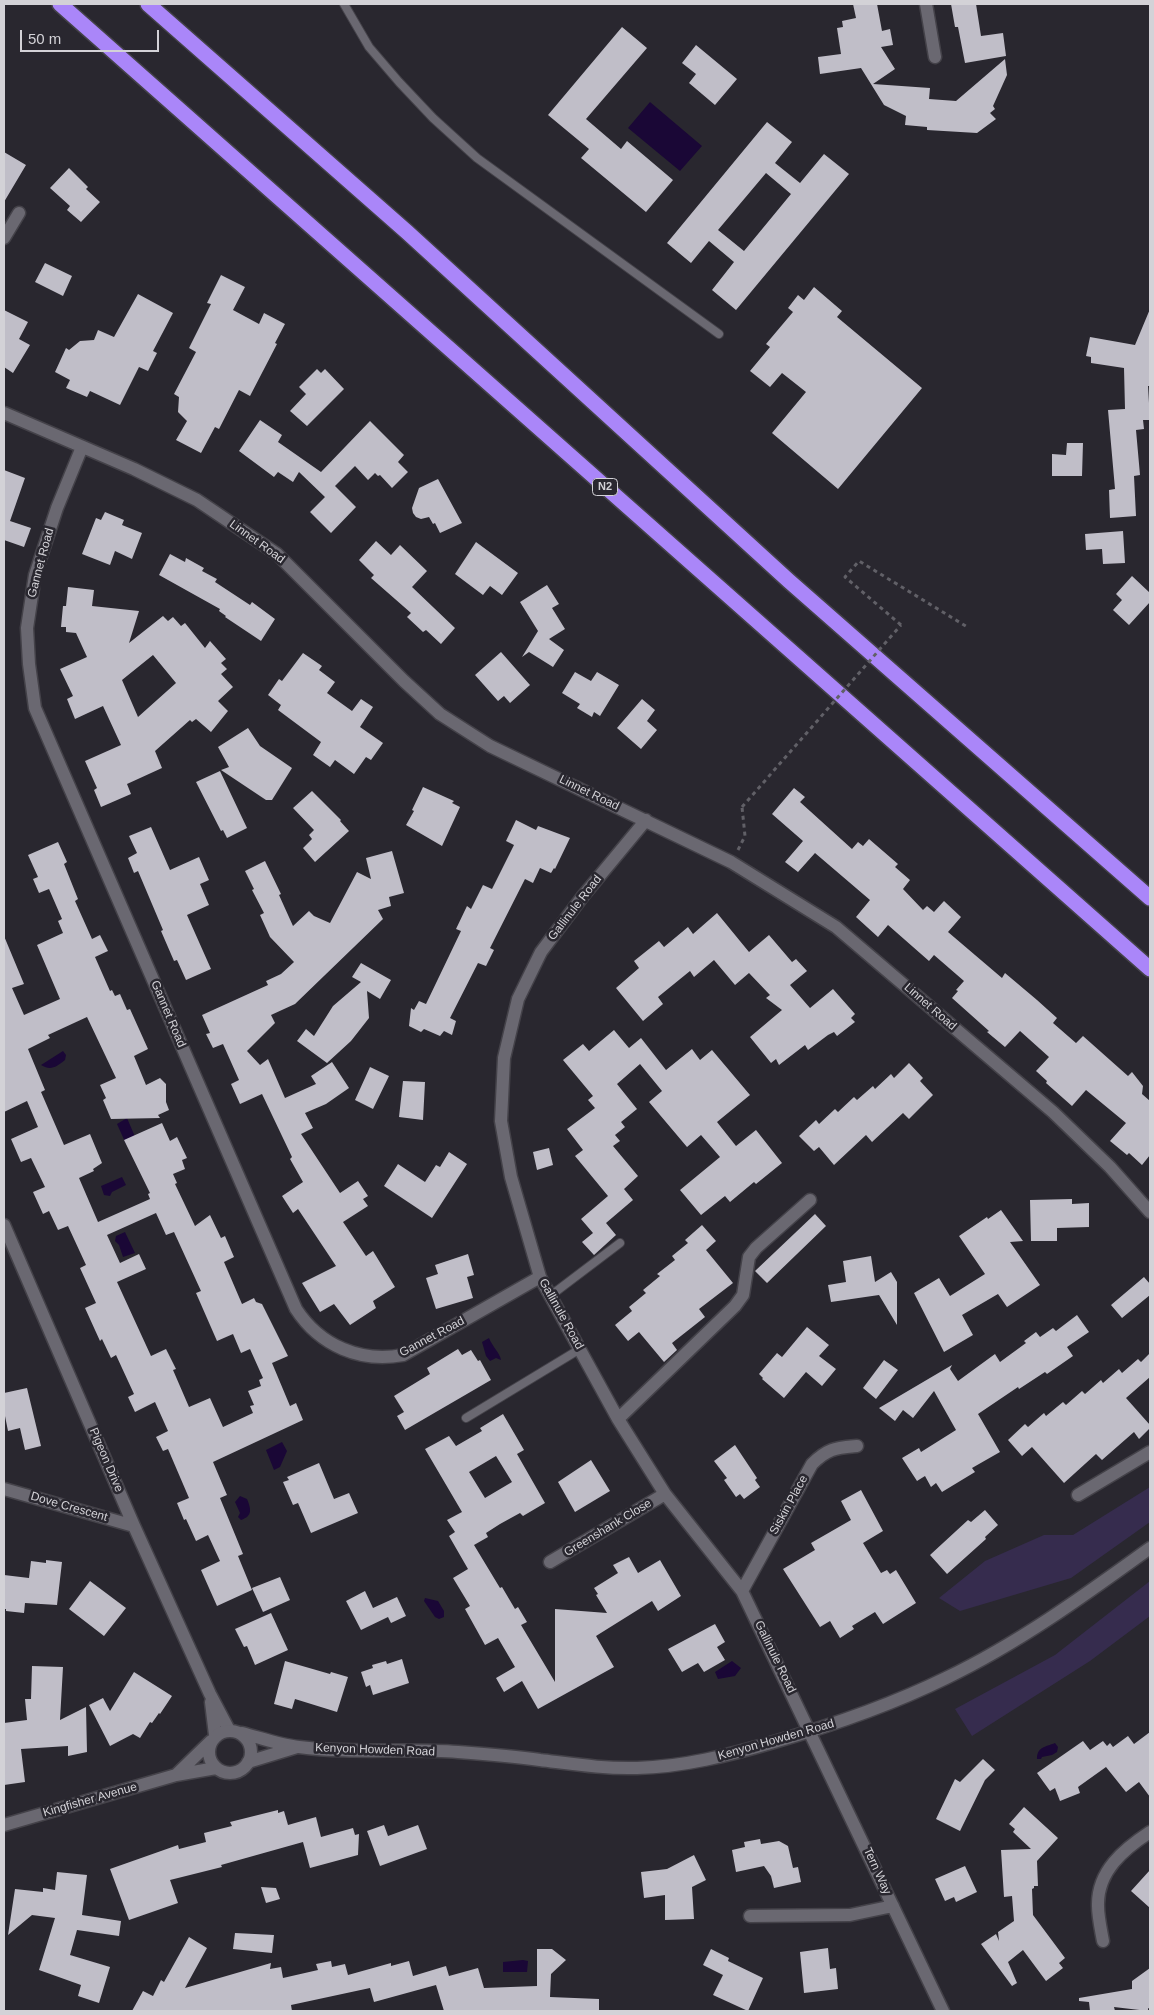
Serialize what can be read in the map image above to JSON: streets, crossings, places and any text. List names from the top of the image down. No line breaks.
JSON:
{"streets":{"highway":["N2"],"street":["Linnet Road","Gannet Road","Gallinule Road","Pigeon Drive","Siskin Place","Dove Crescent","Greenshank Close","Kenyon Howden Road","Kingfisher Avenue","Tern Way"]},"crossings":[["Linnet Road","Gannet Road"],["Linnet Road","Gallinule Road"],["Gannet Road","Gallinule Road"],["Gallinule Road","Siskin Place"],["Gallinule Road","Greenshank Close"],["Gallinule Road","Kenyon Howden Road"],["Gallinule Road","Tern Way"],["Pigeon Drive","Dove Crescent"],["Pigeon Drive","Kenyon Howden Road"],["Pigeon Drive","Kingfisher Avenue"],["Kenyon Howden Road","Kingfisher Avenue"],["Kenyon Howden Road","Tern Way"]],"scale_bar":"50 m"}
